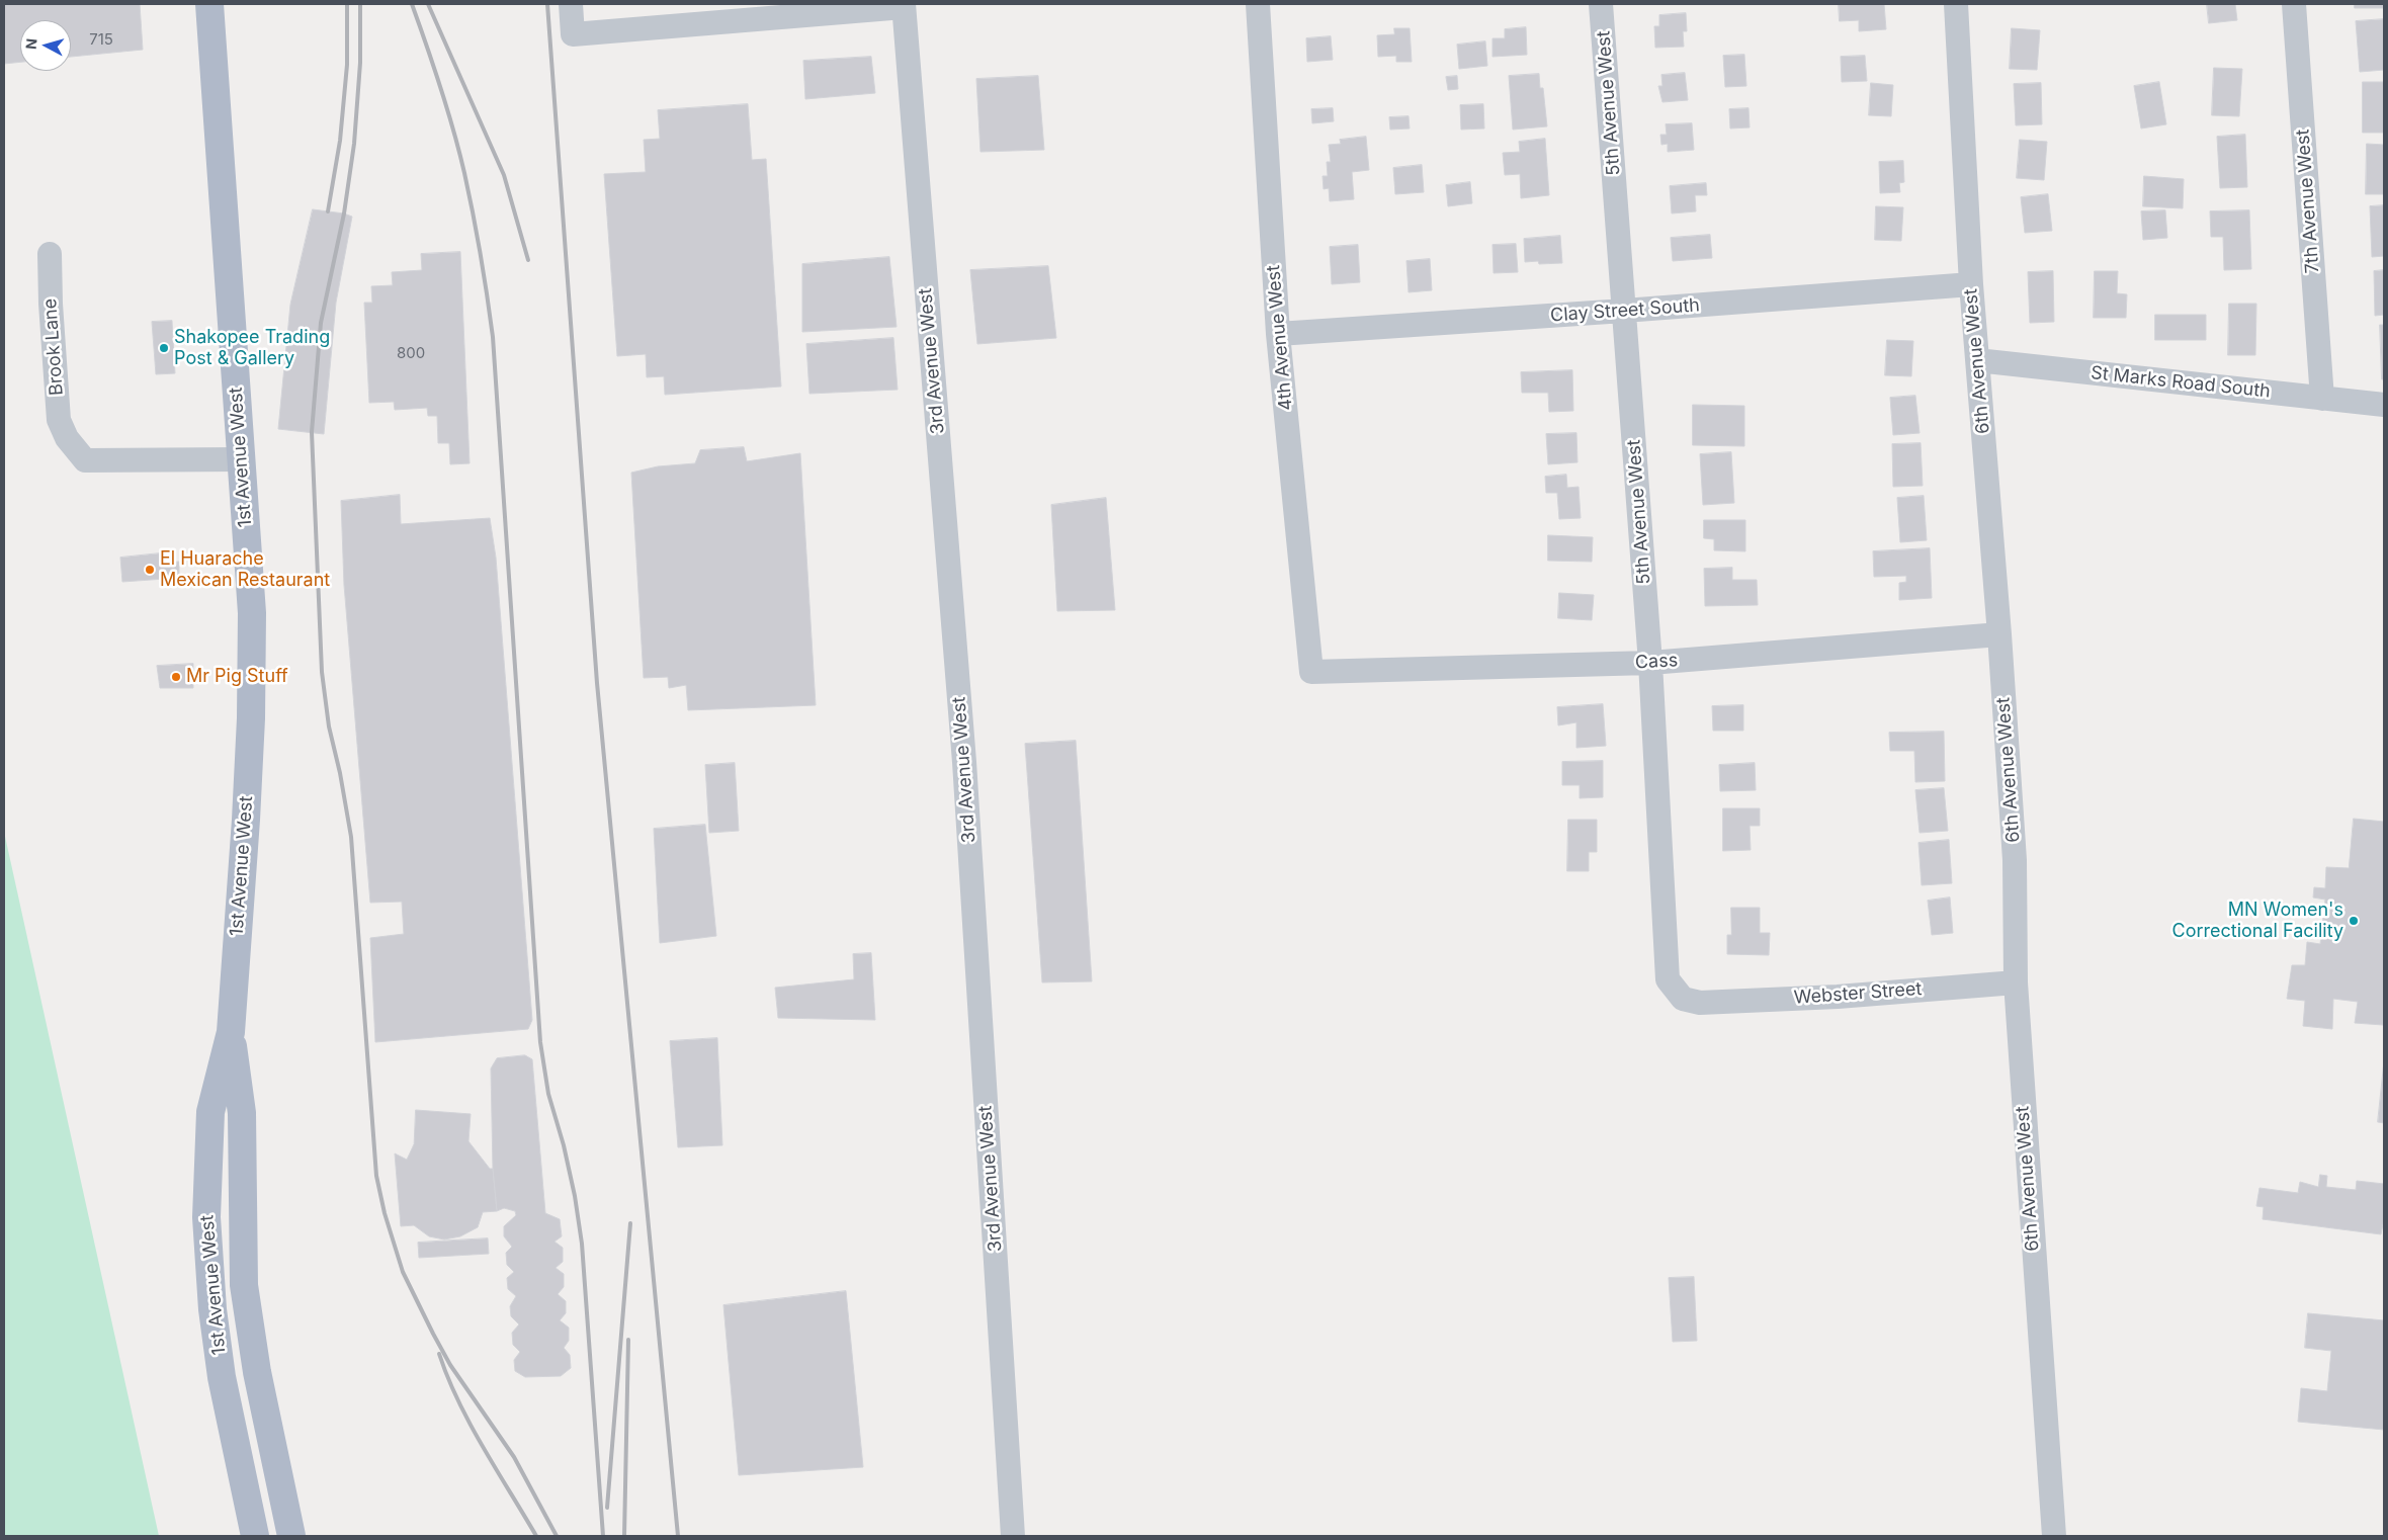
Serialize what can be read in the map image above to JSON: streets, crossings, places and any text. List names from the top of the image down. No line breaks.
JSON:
{"streets":{"main road":["1st Avenue West"],"street":["5th Avenue West","7th Avenue West","Clay Street South","4th Avenue West","Brook Lane","3rd Avenue West","6th Avenue West","St Marks Road South","Cass","Webster Street"]},"crossings":[["5th Avenue West","Clay Street South"],["5th Avenue West","Cass"],["5th Avenue West","Webster Street"],["7th Avenue West","St Marks Road South"],["Clay Street South","4th Avenue West"],["Clay Street South","6th Avenue West"],["4th Avenue West","Cass"],["Brook Lane","1st Avenue West"],["6th Avenue West","St Marks Road South"],["6th Avenue West","Cass"],["6th Avenue West","Webster Street"]],"places":["Shakopee Trading Post & Gallery","El Huarache Mexican Restaurant","Mr Pig Stuff","MN Women's Correctional Facility"],"house_numbers":["715","800"],"north":"left"}
